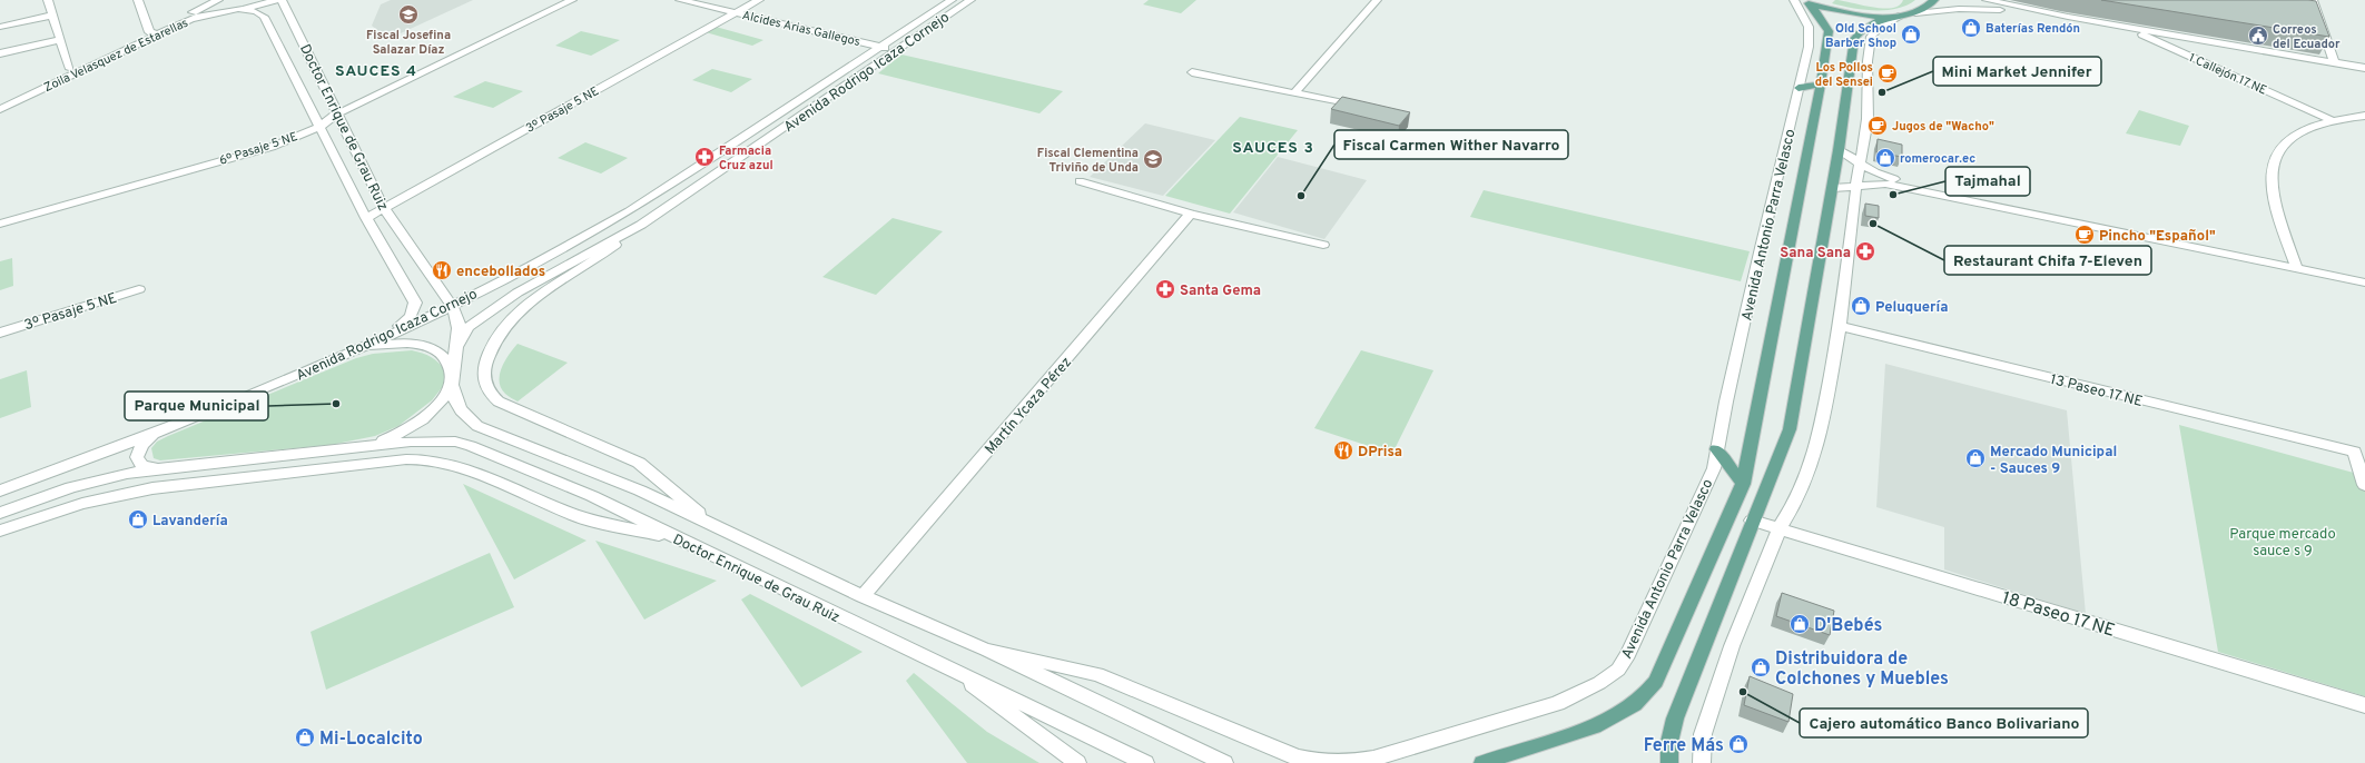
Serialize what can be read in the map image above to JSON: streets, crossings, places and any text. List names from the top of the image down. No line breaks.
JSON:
{"streets":{"main road":["Avenida Antonio Parra Velasco"],"street":["Alcides Arias Gallegos","Zoila Velasquez de Estarellas","Avenida Rodrigo Icaza Cornejo","1 Callejón 17 NE","3º Pasaje 5 NE","Doctor Enrique de Grau Ruiz","6º Pasaje 5 NE","13 Paseo 17 NE","Martín Ycaza Pérez","18 Paseo 17 NE"]},"crossings":[["Alcides Arias Gallegos","Avenida Rodrigo Icaza Cornejo"],["Alcides Arias Gallegos","3º Pasaje 5 NE"],["Avenida Rodrigo Icaza Cornejo","Doctor Enrique de Grau Ruiz"],["3º Pasaje 5 NE","Doctor Enrique de Grau Ruiz"],["Doctor Enrique de Grau Ruiz","6º Pasaje 5 NE"],["Doctor Enrique de Grau Ruiz","Avenida Antonio Parra Velasco"],["Doctor Enrique de Grau Ruiz","Martín Ycaza Pérez"]],"districts":["SAUCES 4","SAUCES 3"],"parks":["Parque mercado sauce s 9"],"places":{"school or university":["Fiscal Josefina Salazar Díaz","Fiscal Clementina Triviño de Unda"],"shop":["Baterías Rendón","Old School Barber Shop","romerocar.ec","Peluquería","Mercado Municipal - Sauces 9","Lavandería","D'Bebés","Distribuidora de Colchones y Muebles","Mi-Localcito","Ferre Más"],"public building":["Correos del Ecuador"],"cafe":["Los Pollos del Sensei","Jugos de \"Wacho\"","Pincho \"Español\""],"other":["Mini Market Jennifer","Tajmahal","Fiscal Carmen Wither Navarro","Restaurant Chifa 7-Eleven","Parque Municipal","Cajero automático Banco Bolivariano"],"pharmacy":["Farmacia Cruz azul","Sana Sana","Santa Gema"],"restaurant":["encebollados","DPrisa"]}}
